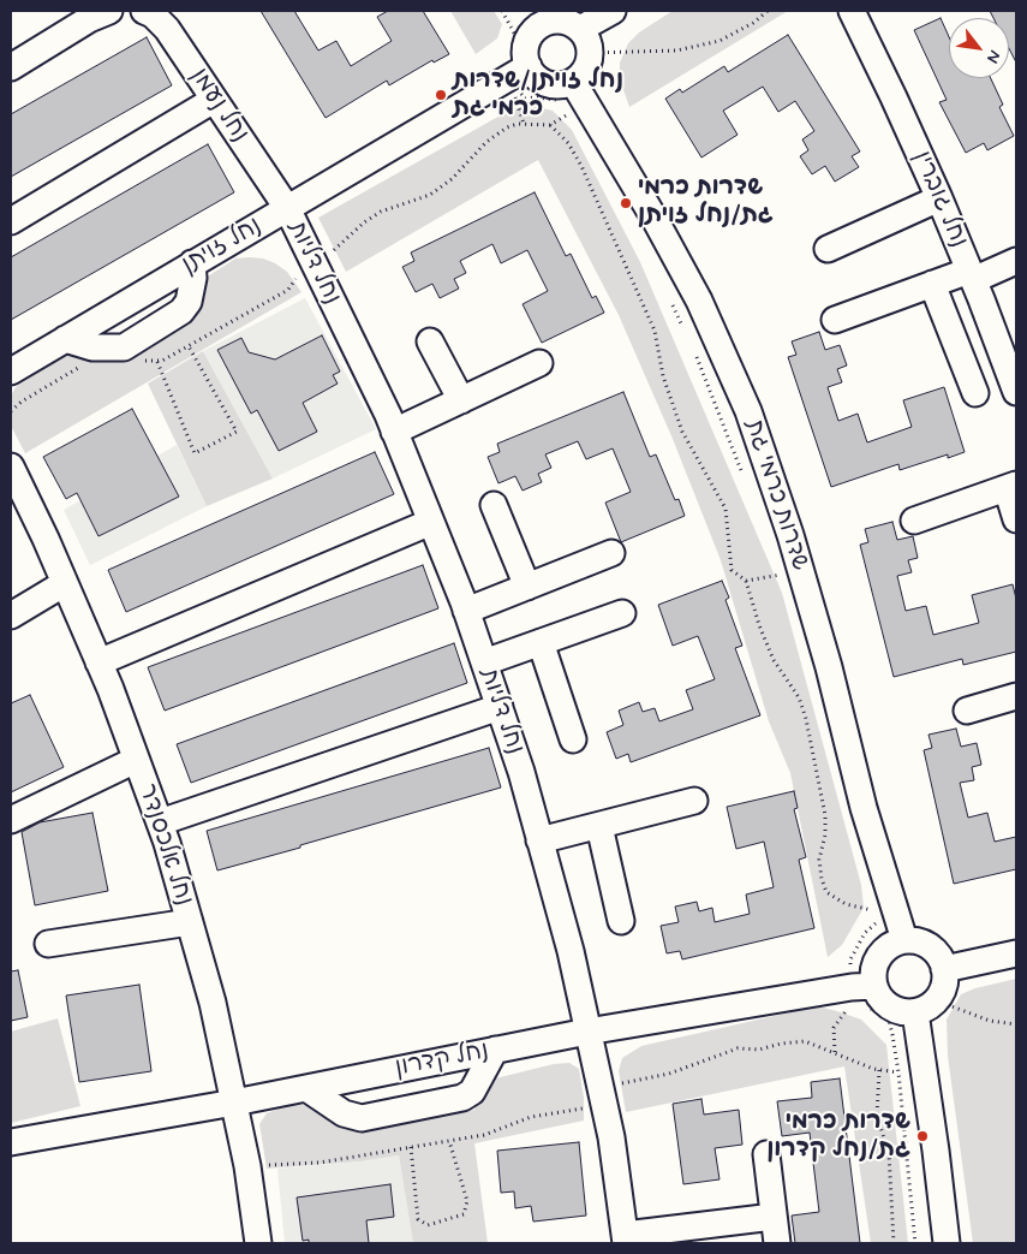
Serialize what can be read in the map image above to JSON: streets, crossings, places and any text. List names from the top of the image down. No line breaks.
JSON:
{"streets":{"street":["נחל נעמן","נחל גוברין","נחל זויתן","נחל דליות","שדרות כרמי גת","נחל אלכסנדר","נחל קדרון"]},"crossings":[["נחל נעמן","נחל זויתן"],["נחל נעמן","נחל דליות"],["נחל זויתן","נחל דליות"],["נחל זויתן","שדרות כרמי גת"],["נחל דליות","נחל קדרון"],["שדרות כרמי גת","נחל קדרון"],["נחל אלכסנדר","נחל קדרון"]],"places":["נחל זויתן/שדרות כרמי גת","שדרות כרמי גת/נחל זויתן","שדרות כרמי גת/נחל קדרון"],"north":"bottom right"}
